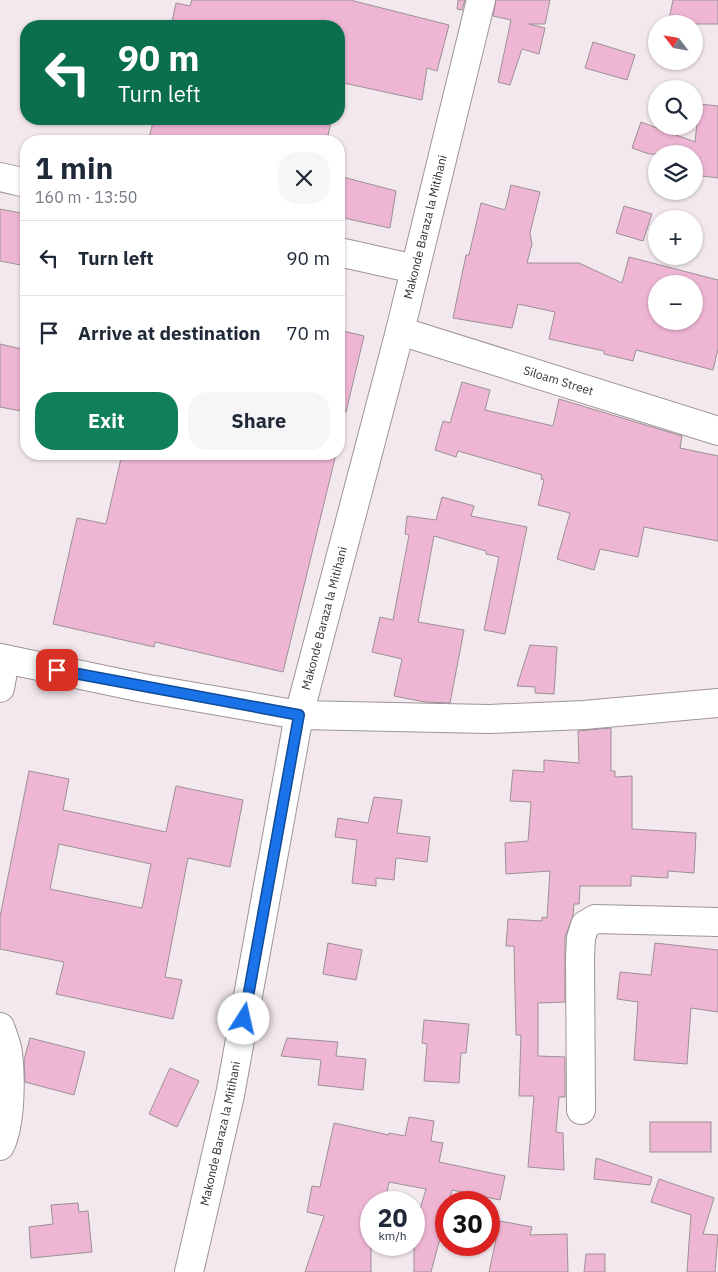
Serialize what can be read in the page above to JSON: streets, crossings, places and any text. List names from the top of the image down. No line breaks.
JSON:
{"streets":{"street":["Makonde Baraza la Mitihani","Siloam Street"]},"crossings":[["Makonde Baraza la Mitihani","Siloam Street"]],"north":"top left","page":{"map_buttons":["+","−"],"turn":["90 m","Turn left"],"heading":["1 min","160 m · 13:50"],"list":[{"name":"Turn left","value":"90 m"},{"name":"Arrive at destination","value":"70 m"}],"buttons":["Exit","Share"],"speed":"20 km/h","limit":"30"}}
